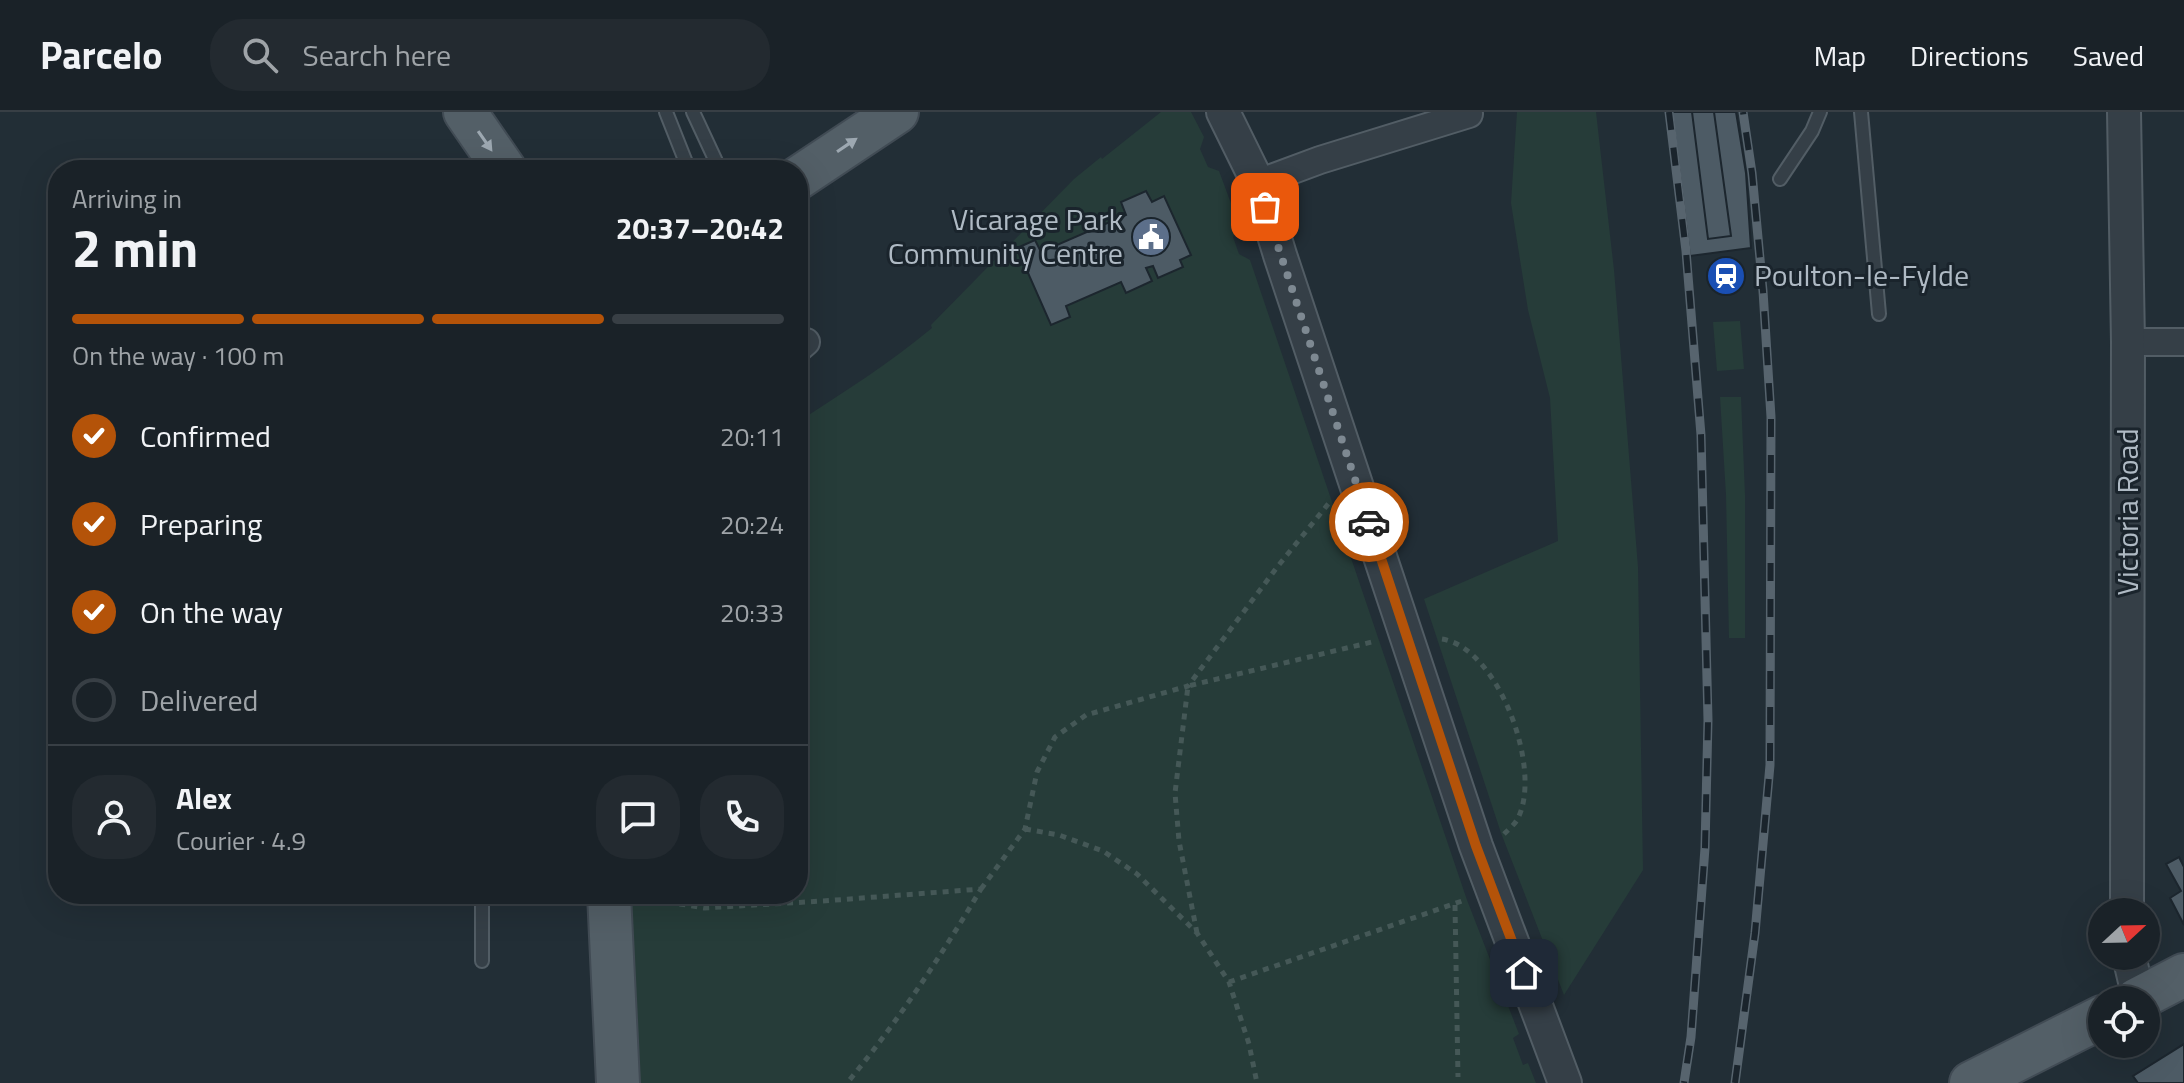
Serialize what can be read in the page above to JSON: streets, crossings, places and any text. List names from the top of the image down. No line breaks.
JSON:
{"streets":{"street":["Victoria Road"]},"places":{"public building":["Vicarage Park Community Centre"],"station":["Poulton-le-Fylde"]},"north":"right","page":{"header":"Parcelo","search":"Search here","nav":["Map","Directions","Saved"],"heading":["2 min","Arriving in","20:37–20:42"],"panel":["Alex","Courier · 4.9"],"bar":"On the way · 100 m","list":[["Confirmed","20:11"],["Preparing","20:24"],["On the way","20:33"],"Delivered"]}}
